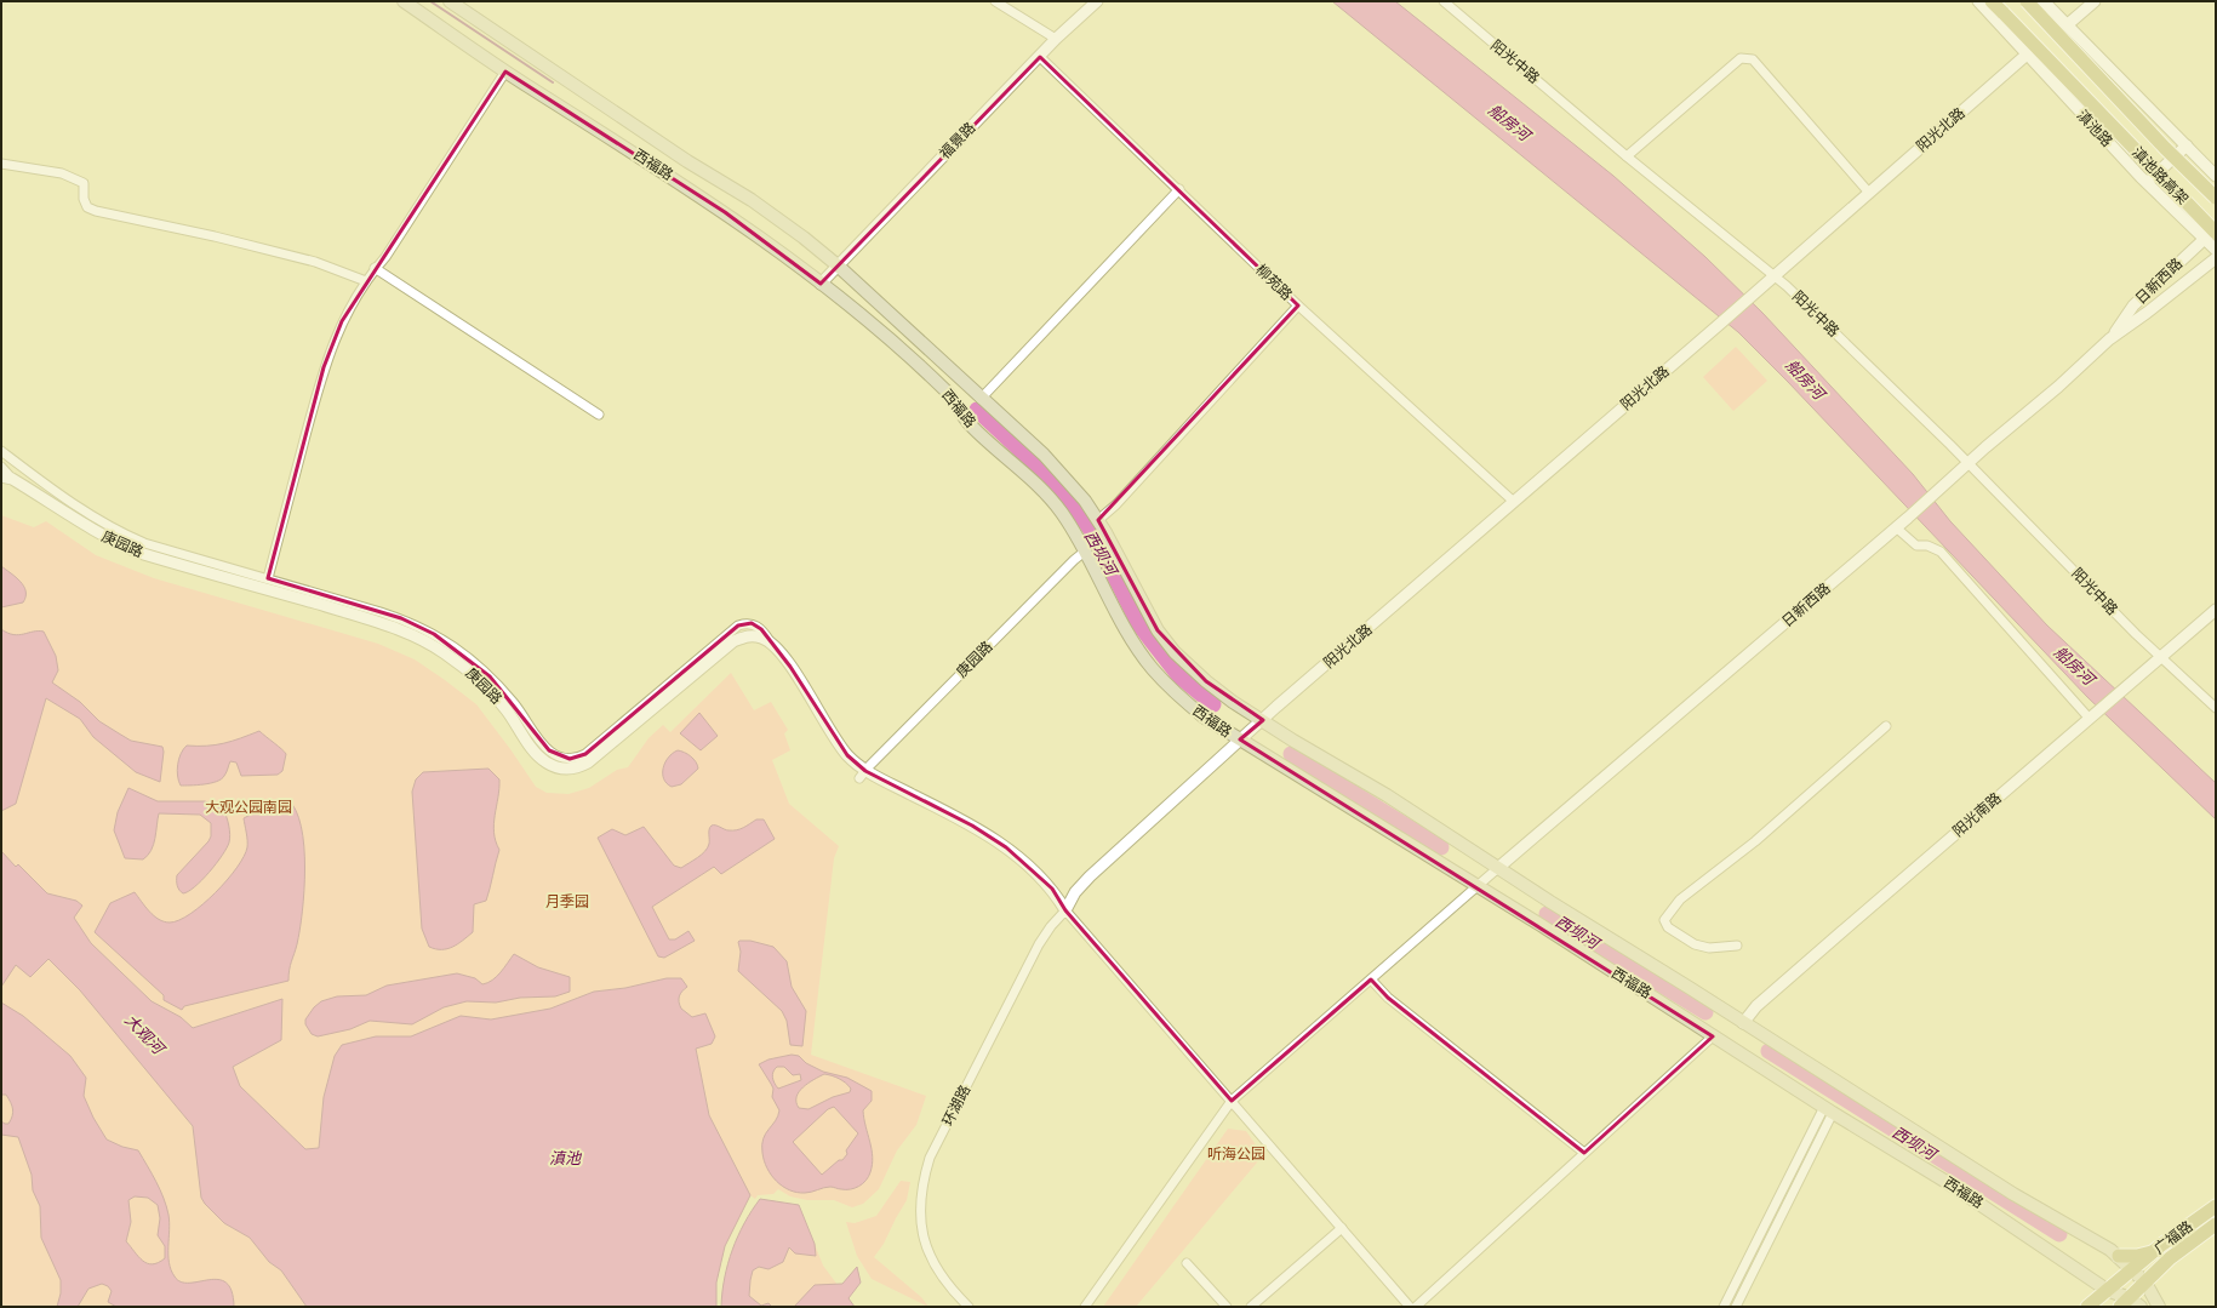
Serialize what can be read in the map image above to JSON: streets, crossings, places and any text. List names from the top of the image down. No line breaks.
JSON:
{"streets":{"main road":["西福路","滇池路高架","广福路"],"street":["阳光中路","滇池路","阳光北路","福景路","日新西路","柳苑路","庚园路","阳光南路","环湖路"]},"crossings":[["阳光中路","阳光北路"],["阳光中路","日新西路"],["阳光中路","阳光南路"],["滇池路","阳光北路"],["滇池路","滇池路高架"],["滇池路","日新西路"],["阳光北路","西福路"],["阳光北路","柳苑路"],["阳光北路","环湖路"],["福景路","西福路"],["福景路","柳苑路"],["西福路","日新西路"],["西福路","庚园路"],["西福路","阳光南路"],["西福路","广福路"],["滇池路高架","日新西路"]],"water":["船房河","西坝河","大观河","滇池"],"parks":["大观公园南园","月季园","听海公园"]}
